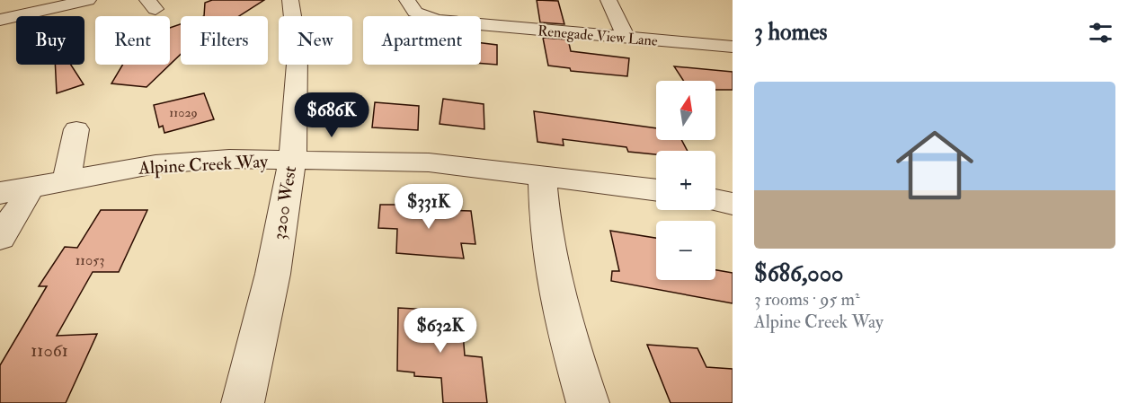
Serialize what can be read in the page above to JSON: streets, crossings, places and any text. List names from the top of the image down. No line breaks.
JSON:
{"streets":{"street":["Renegade View Lane","Alpine Creek Way","3200 West"]},"crossings":[["Alpine Creek Way","3200 West"]],"house_numbers":["11029","11053","11061"],"north":"top","page":{"heading":"3 homes","chip":["Buy","Rent","Filters","New","Apartment"],"list":[{"name":"$686,000","note":"3 rooms · 95 m² · Alpine Creek Way"}],"map_buttons":["+","−"],"price":["$686K","$331K","$632K"]}}
